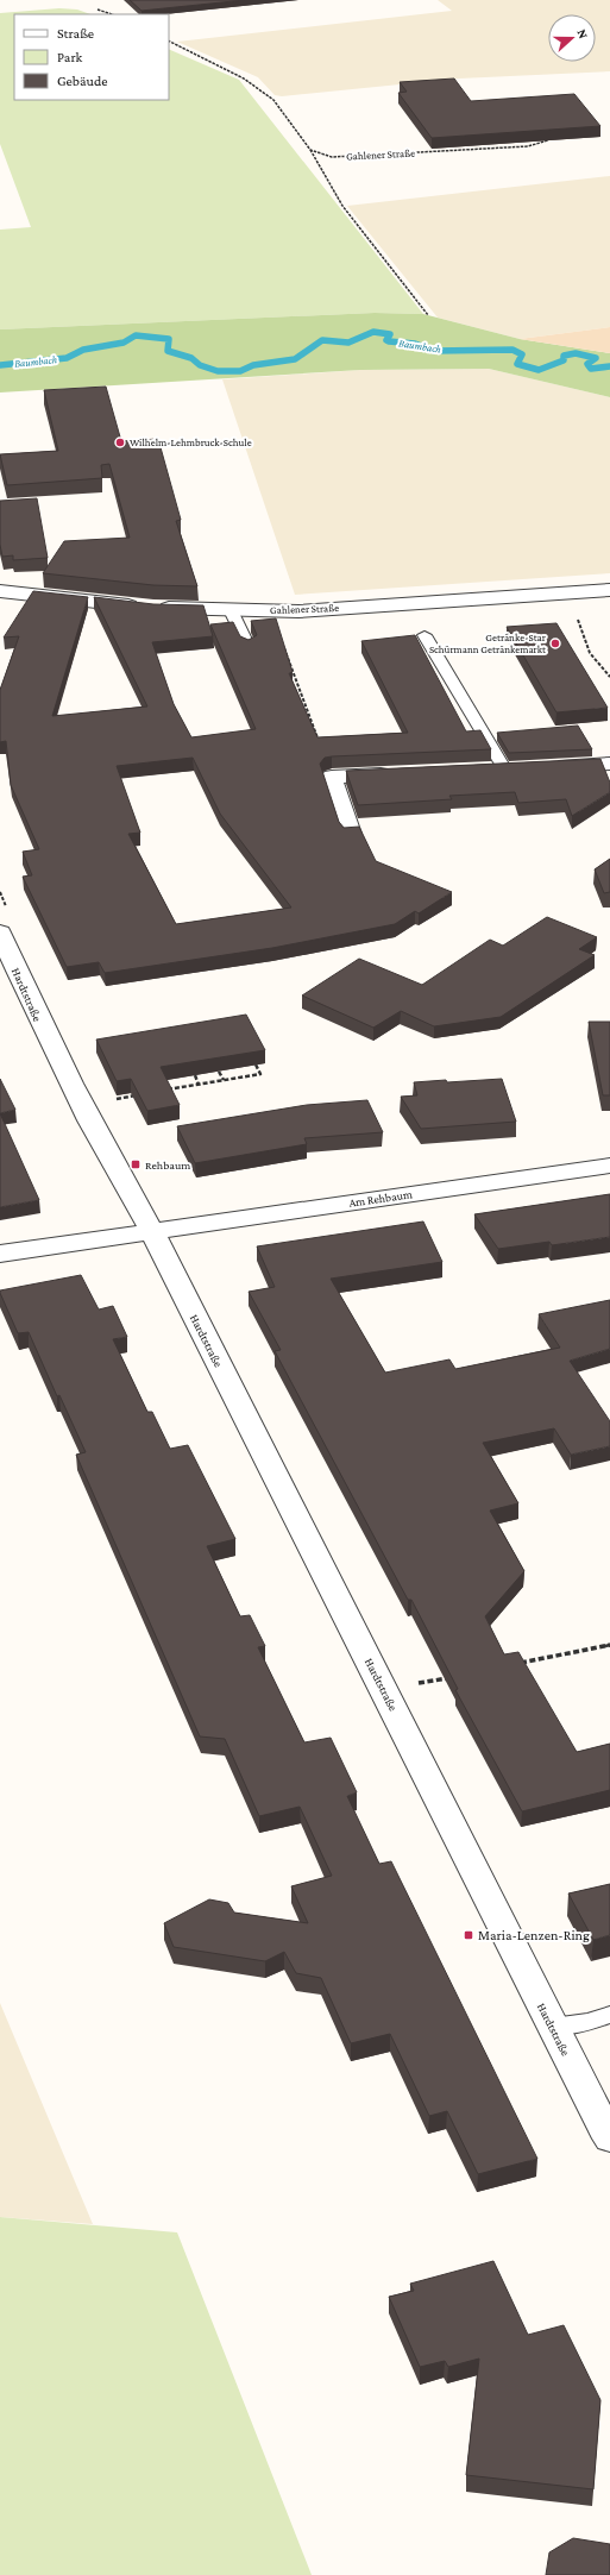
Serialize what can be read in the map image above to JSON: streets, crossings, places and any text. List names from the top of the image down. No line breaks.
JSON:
{"streets":{"street":["Gahlener Straße","Hardtstraße","Am Rehbaum"]},"crossings":[["Hardtstraße","Am Rehbaum"]],"water":["Baumbach"],"places":{"other":["Wilhelm-Lehmbruck-Schule","Getränke-Star Schürmann Getränkemarkt"],"transit":["Rehbaum","Maria-Lenzen-Ring"]},"legend":["Straße","Park","Gebäude"],"north":"right"}
